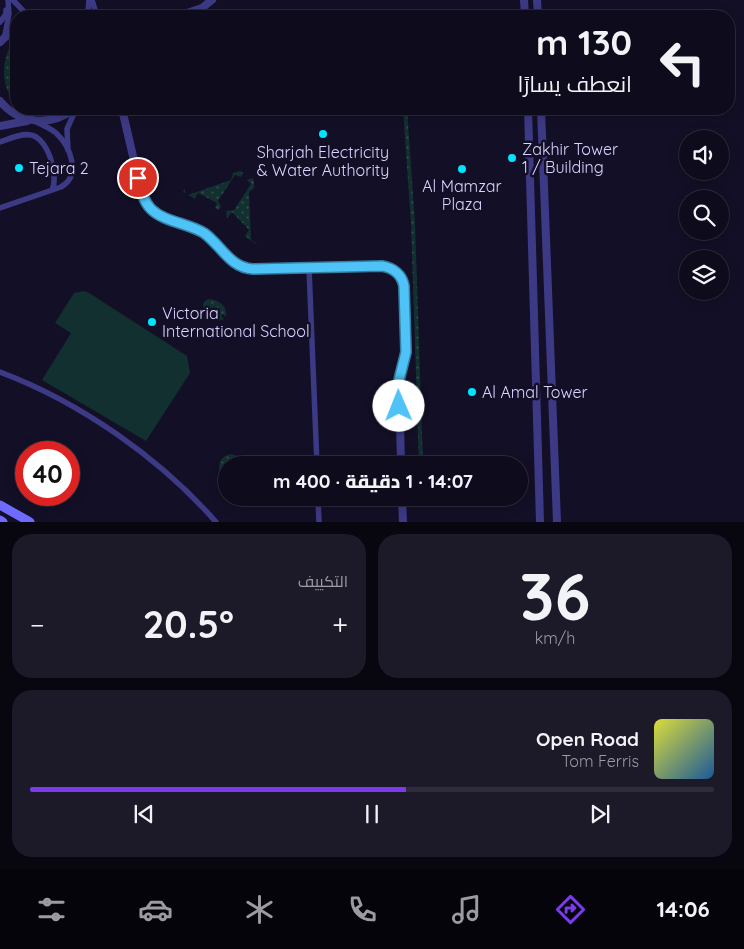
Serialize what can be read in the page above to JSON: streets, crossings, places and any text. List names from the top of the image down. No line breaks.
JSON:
{"places":["Sharjah Electricity & Water Authority","Zakhir Tower 1 / Building","Tejara 2","Al Mamzar Plaza","Victoria International School","Al Amal Tower"],"page":{"turn":["130 m","انعطف يسارًا"],"limit":"40","trip":"14:07 · 1 دقيقة · 400 m","tile":[["36","km/h"],"التكييف"],"heat":["−","20.5°","+"],"song":["Open Road","Tom Ferris"],"tabs":"14:06"}}
